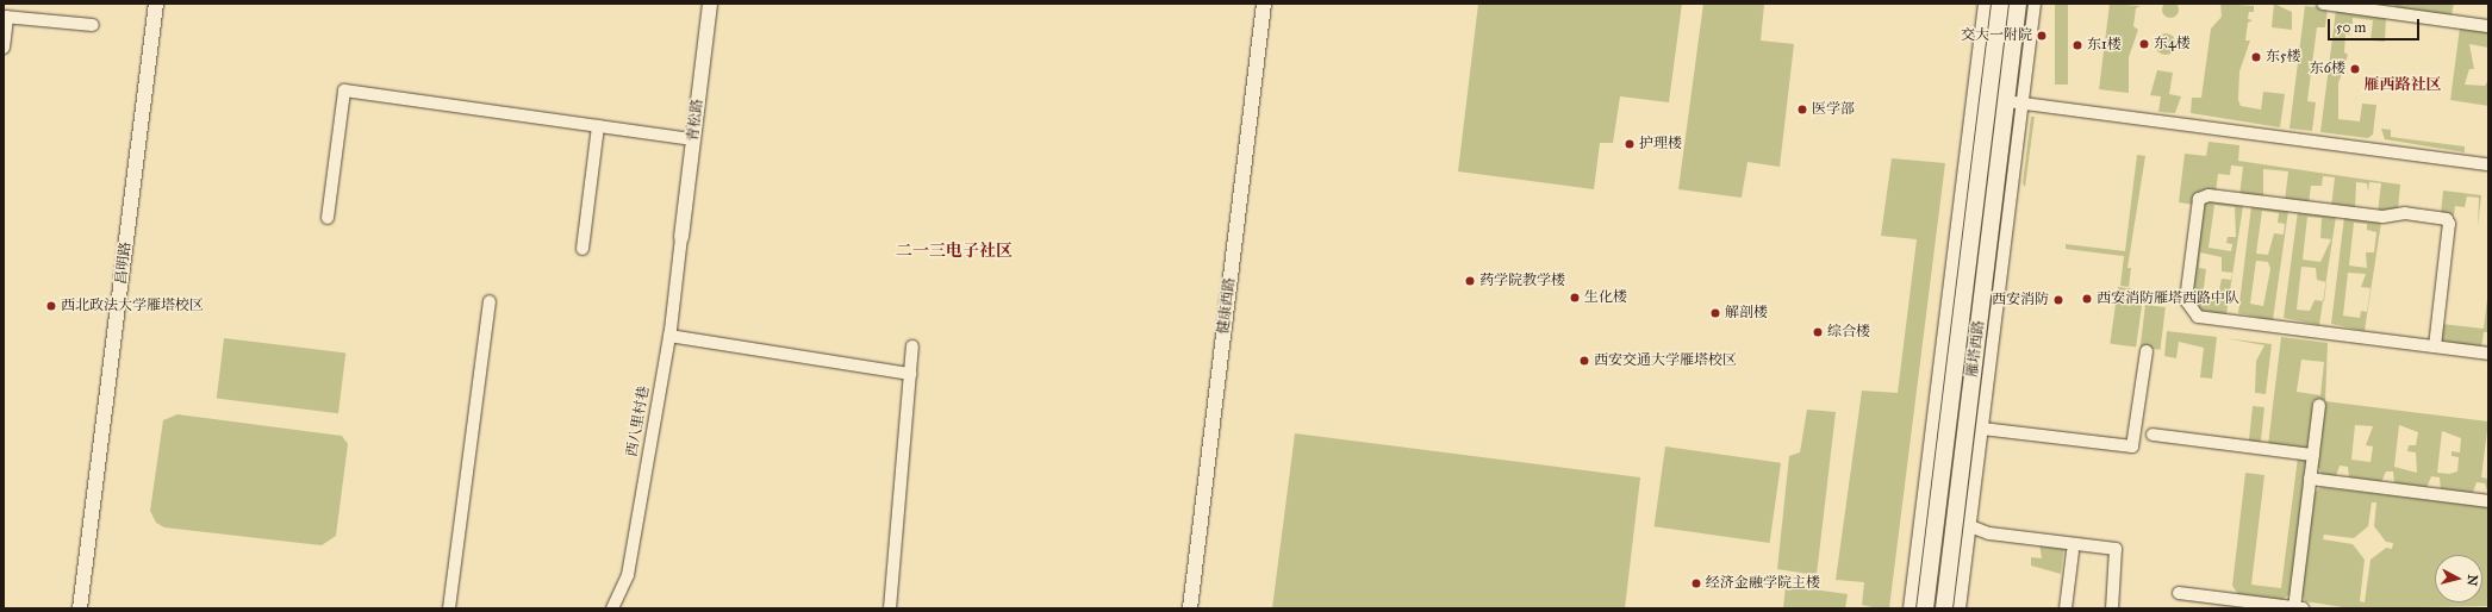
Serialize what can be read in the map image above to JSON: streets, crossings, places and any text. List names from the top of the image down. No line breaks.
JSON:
{"streets":{"main road":["雁塔西路"],"street":["青松路","昌明路","健康西路","西八里村巷"]},"crossings":[["青松路","西八里村巷"]],"districts":["雁西路社区","二一三电子社区"],"places":["交大一附院","东4楼","东1楼","东5楼","东6楼","医学部","护理楼","药学院教学楼","生化楼","西安消防雁塔西路中队","西安消防","西北政法大学雁塔校区","解剖楼","综合楼","西安交通大学雁塔校区","经济金融学院主楼"],"scale_bar":"50 m","north":"right"}
